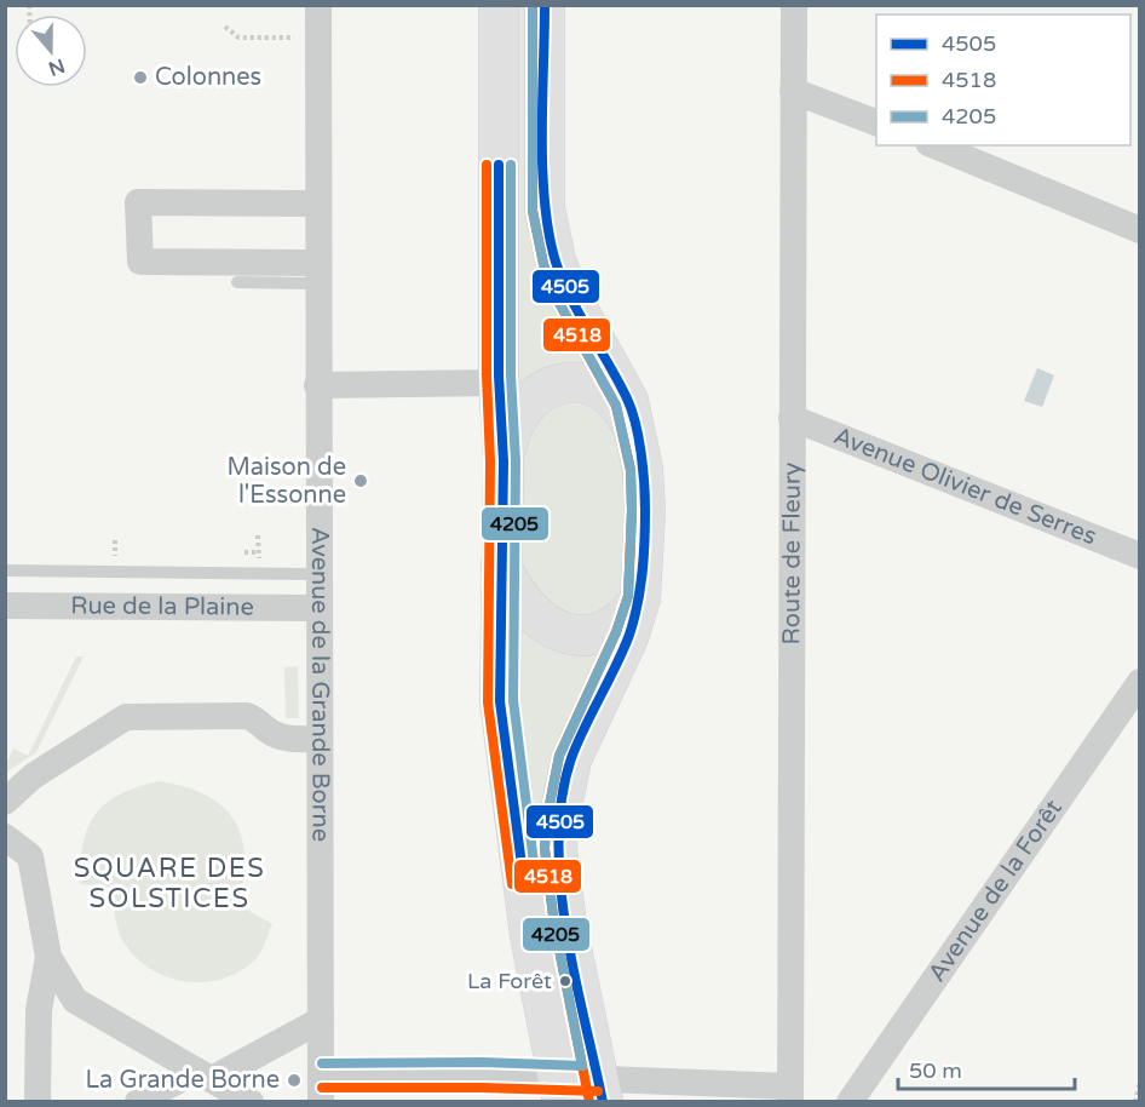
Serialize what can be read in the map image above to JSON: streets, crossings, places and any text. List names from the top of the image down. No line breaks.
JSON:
{"streets":{"street":["Avenue Olivier de Serres","Route de Fleury","Rue de la Plaine","Avenue de la Grande Borne","Avenue de la Forêt"]},"crossings":[["Avenue Olivier de Serres","Route de Fleury"],["Rue de la Plaine","Avenue de la Grande Borne"]],"districts":["SQUARE DES SOLSTICES"],"places":["Colonnes","Maison de l'Essonne","La Forêt","La Grande Borne"],"lines":["transit line 4505","transit line 4518","transit line 4205"],"legend":["4505","4518","4205"],"scale_bar":"50 m","north":"bottom"}
